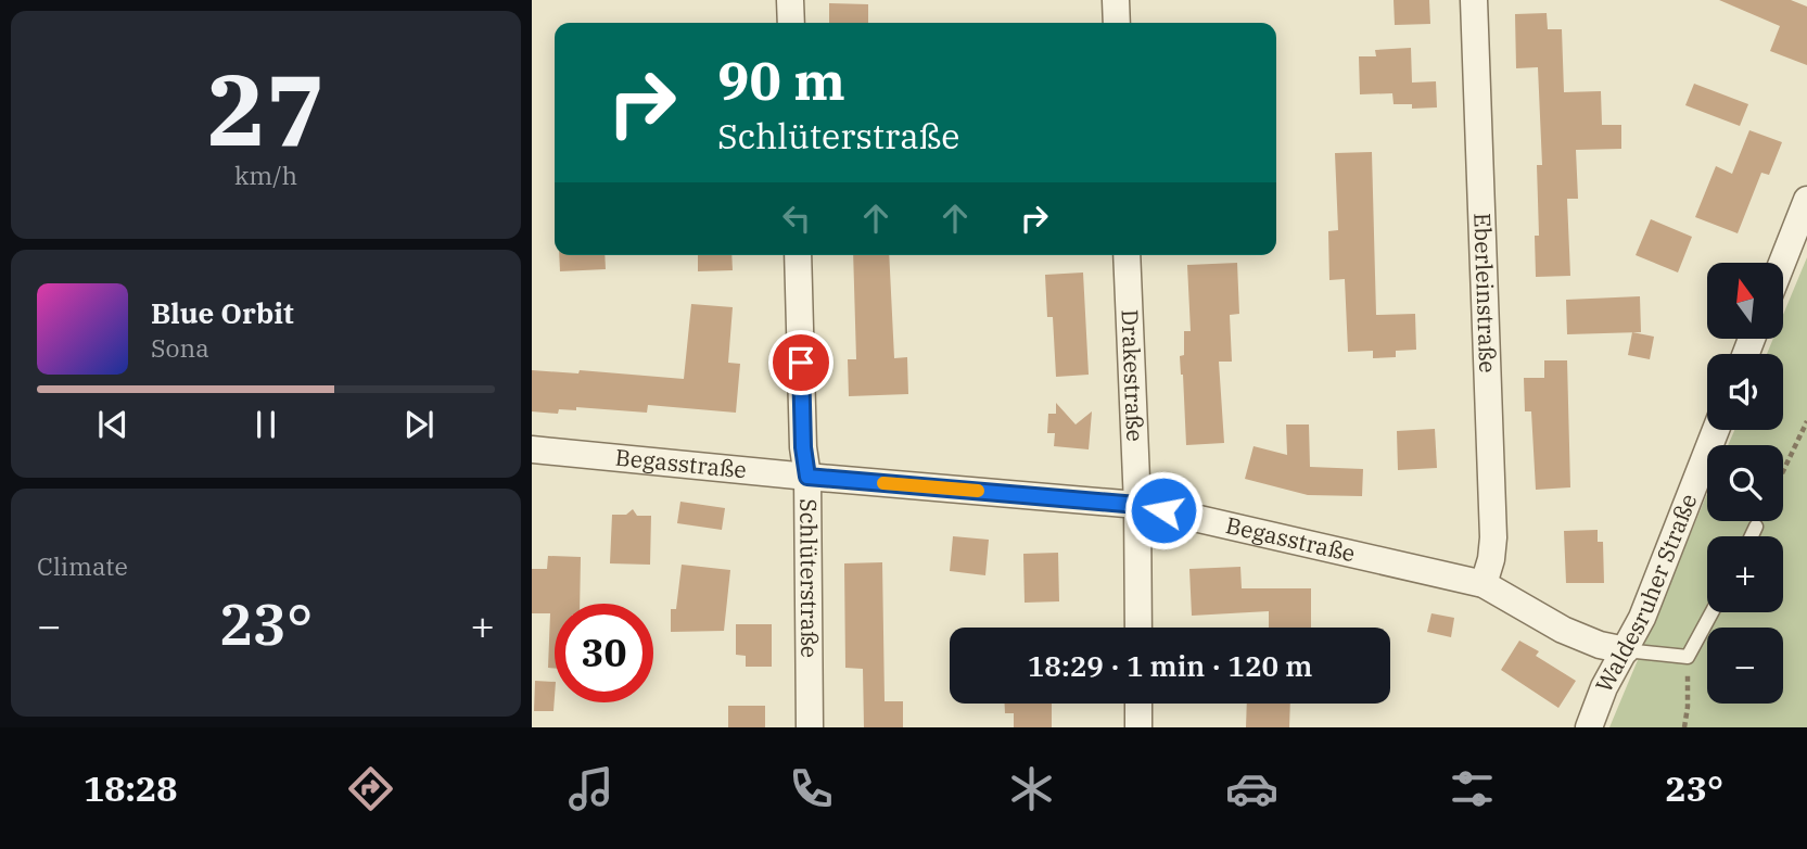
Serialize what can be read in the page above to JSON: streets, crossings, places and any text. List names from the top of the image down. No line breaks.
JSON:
{"streets":{"street":["Eberleinstraße","Drakestraße","Begasstraße","Schlüterstraße","Waldesruher Straße"]},"crossings":[["Eberleinstraße","Begasstraße"],["Drakestraße","Begasstraße"],["Begasstraße","Schlüterstraße"],["Begasstraße","Waldesruher Straße"]],"north":"top","page":{"tile":[["27","km/h"],"Climate"],"turn":["90 m","Schlüterstraße"],"map_buttons":["+","−"],"song":["Blue Orbit","Sona"],"heat":["−","23°","+"],"limit":"30","trip":"18:29 · 1 min · 120 m","tabs":["18:28","23°"]}}
